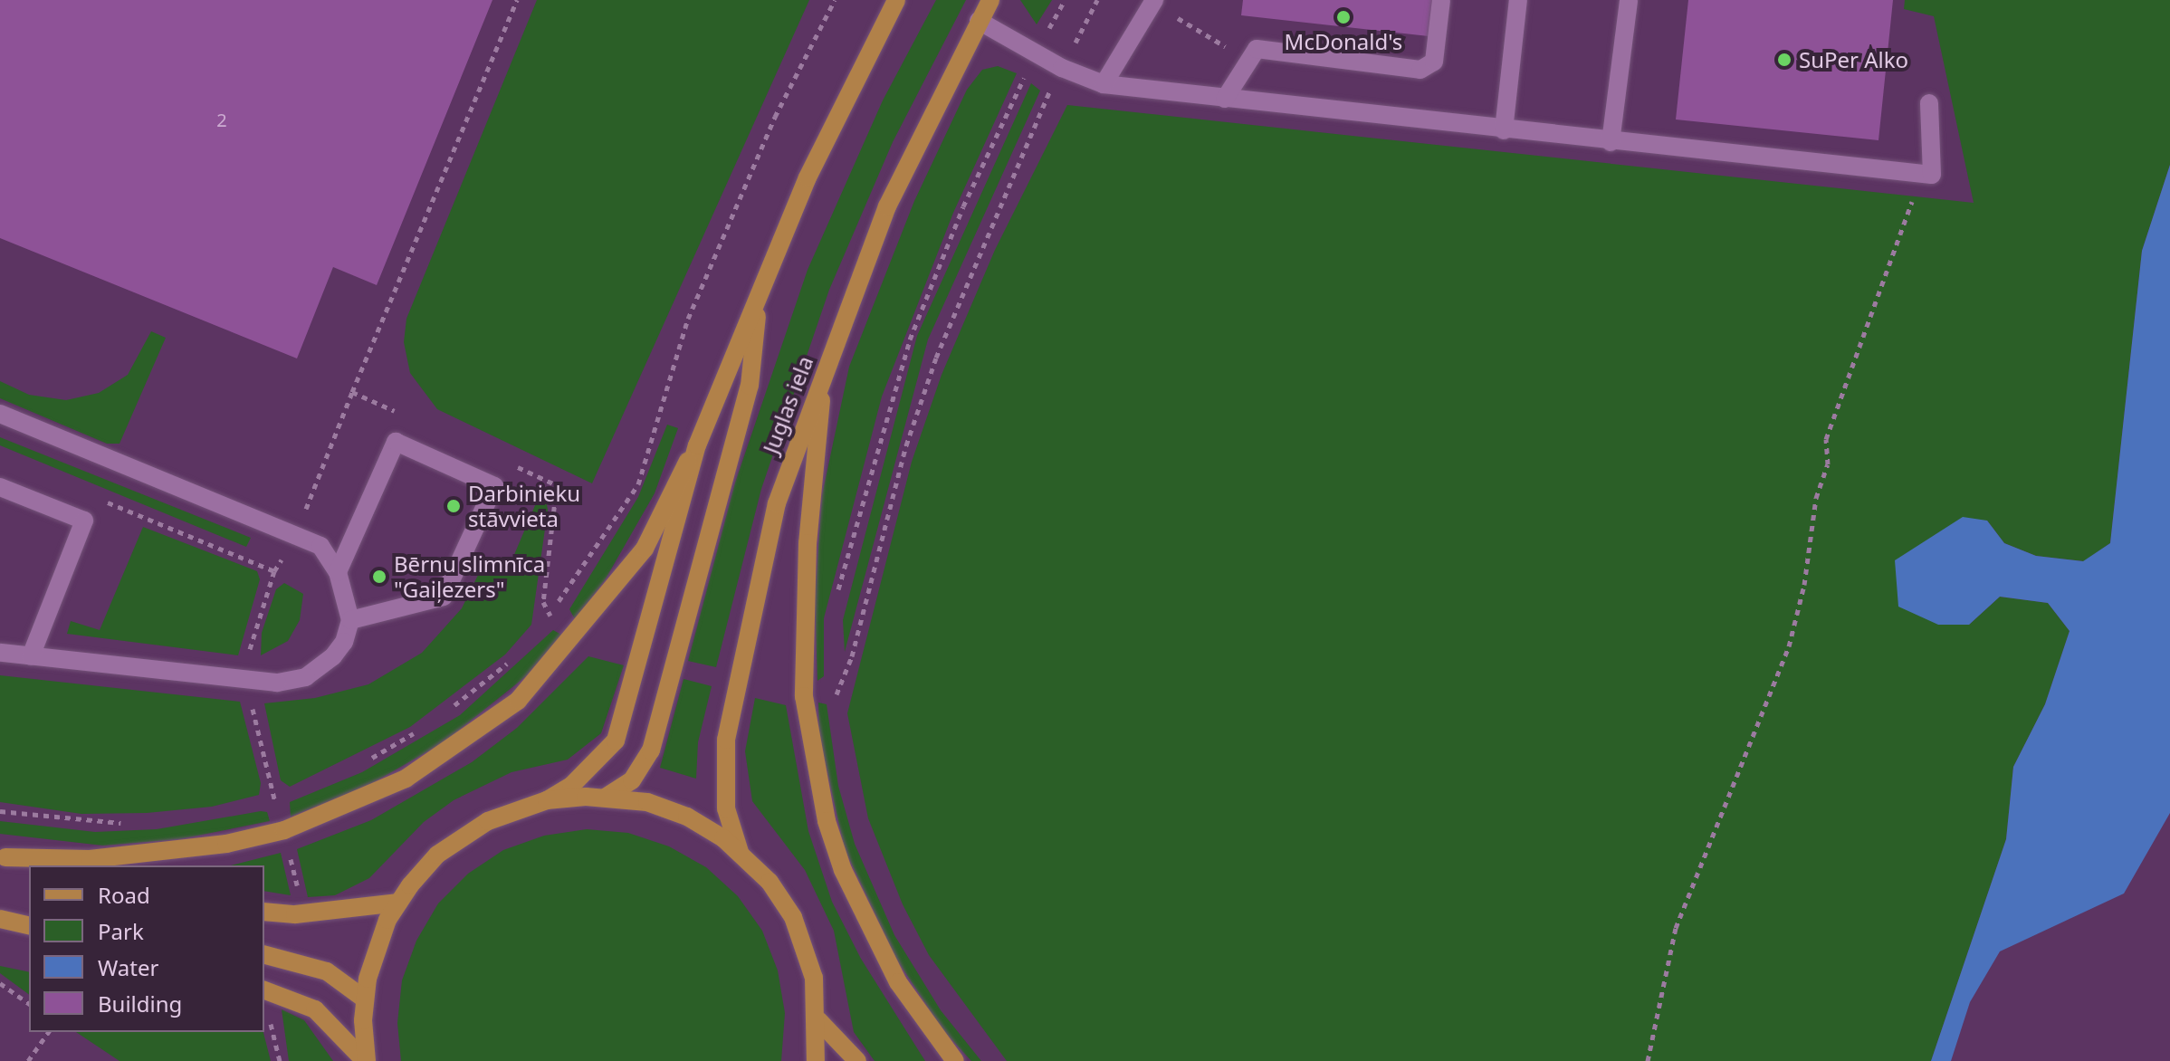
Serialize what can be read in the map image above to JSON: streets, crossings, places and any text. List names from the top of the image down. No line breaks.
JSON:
{"streets":{"main road":["Juglas iela"]},"places":["McDonald's","SuPer Alko","Darbinieku stāvvieta","Bērnu slimnīca \"Gaiļezers\""],"house_numbers":["2"],"legend":["Road","Park","Water","Building"]}
